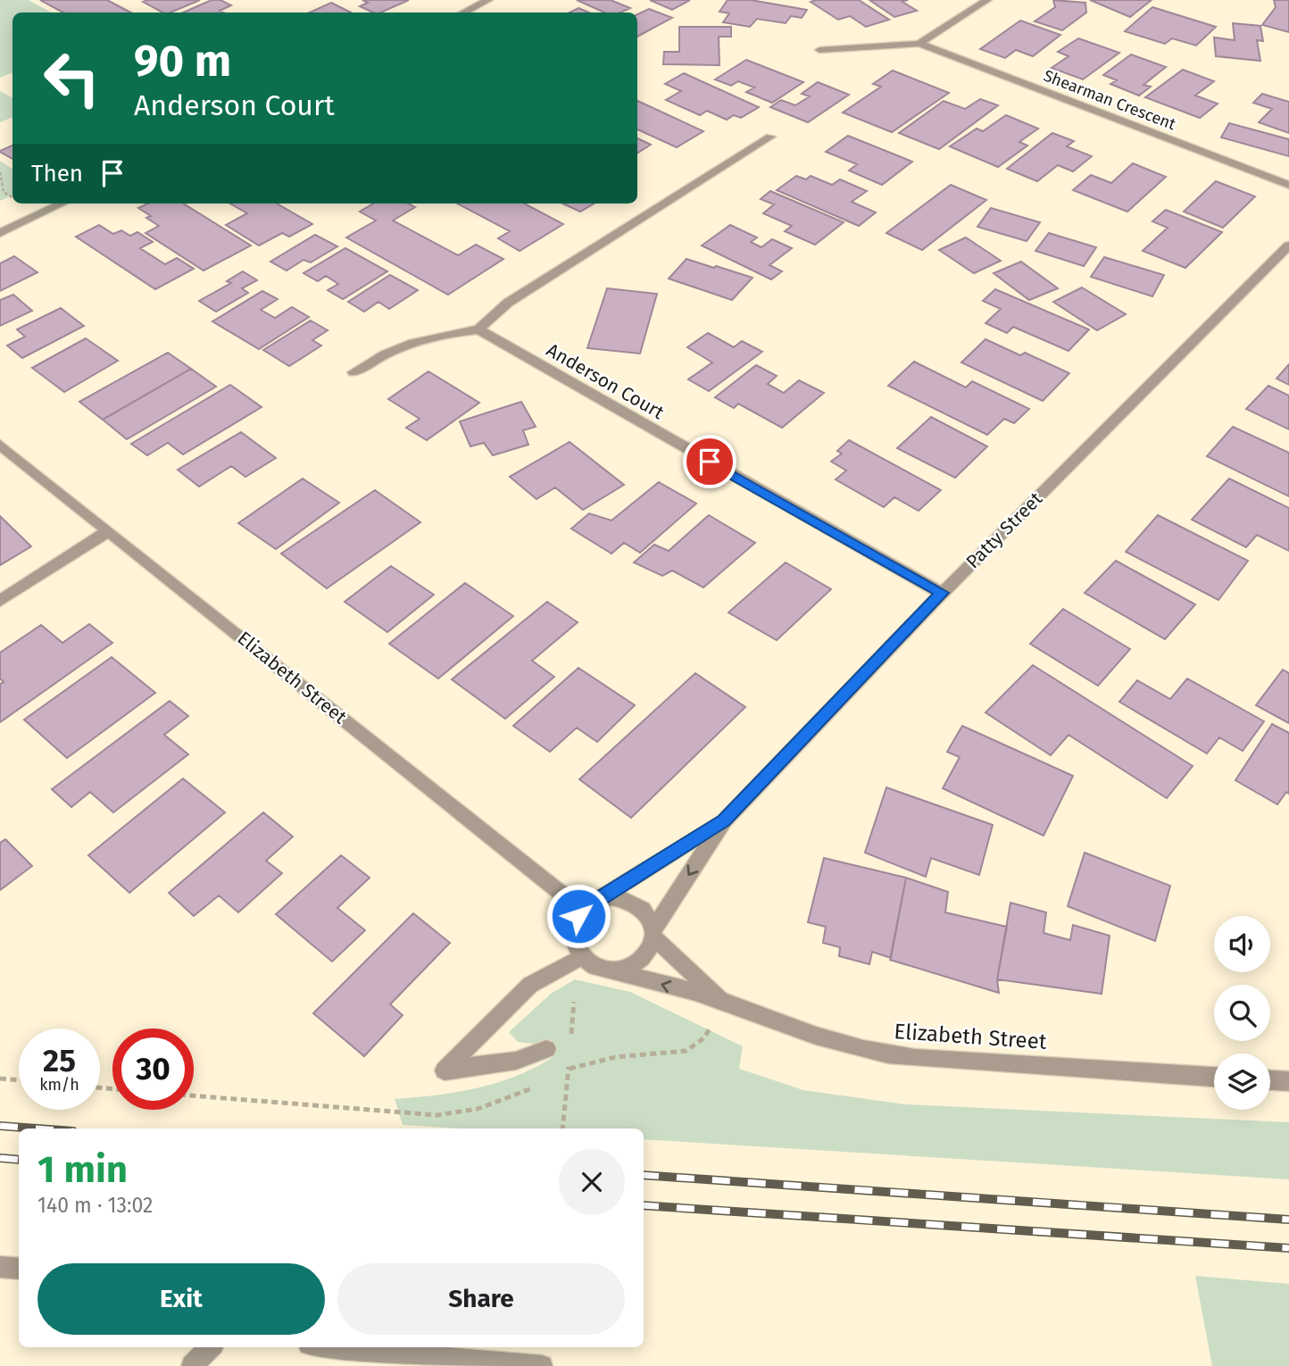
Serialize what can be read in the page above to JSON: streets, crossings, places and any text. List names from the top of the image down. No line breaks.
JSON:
{"streets":{"street":["Shearman Crescent","Anderson Court","Patty Street","Elizabeth Street"]},"crossings":[["Anderson Court","Patty Street"],["Patty Street","Elizabeth Street"]],"page":{"turn":["90 m","Anderson Court"],"then":"Then","speed":"25 km/h","limit":"30","heading":["1 min","140 m · 13:02"],"buttons":["Exit","Share"]}}
